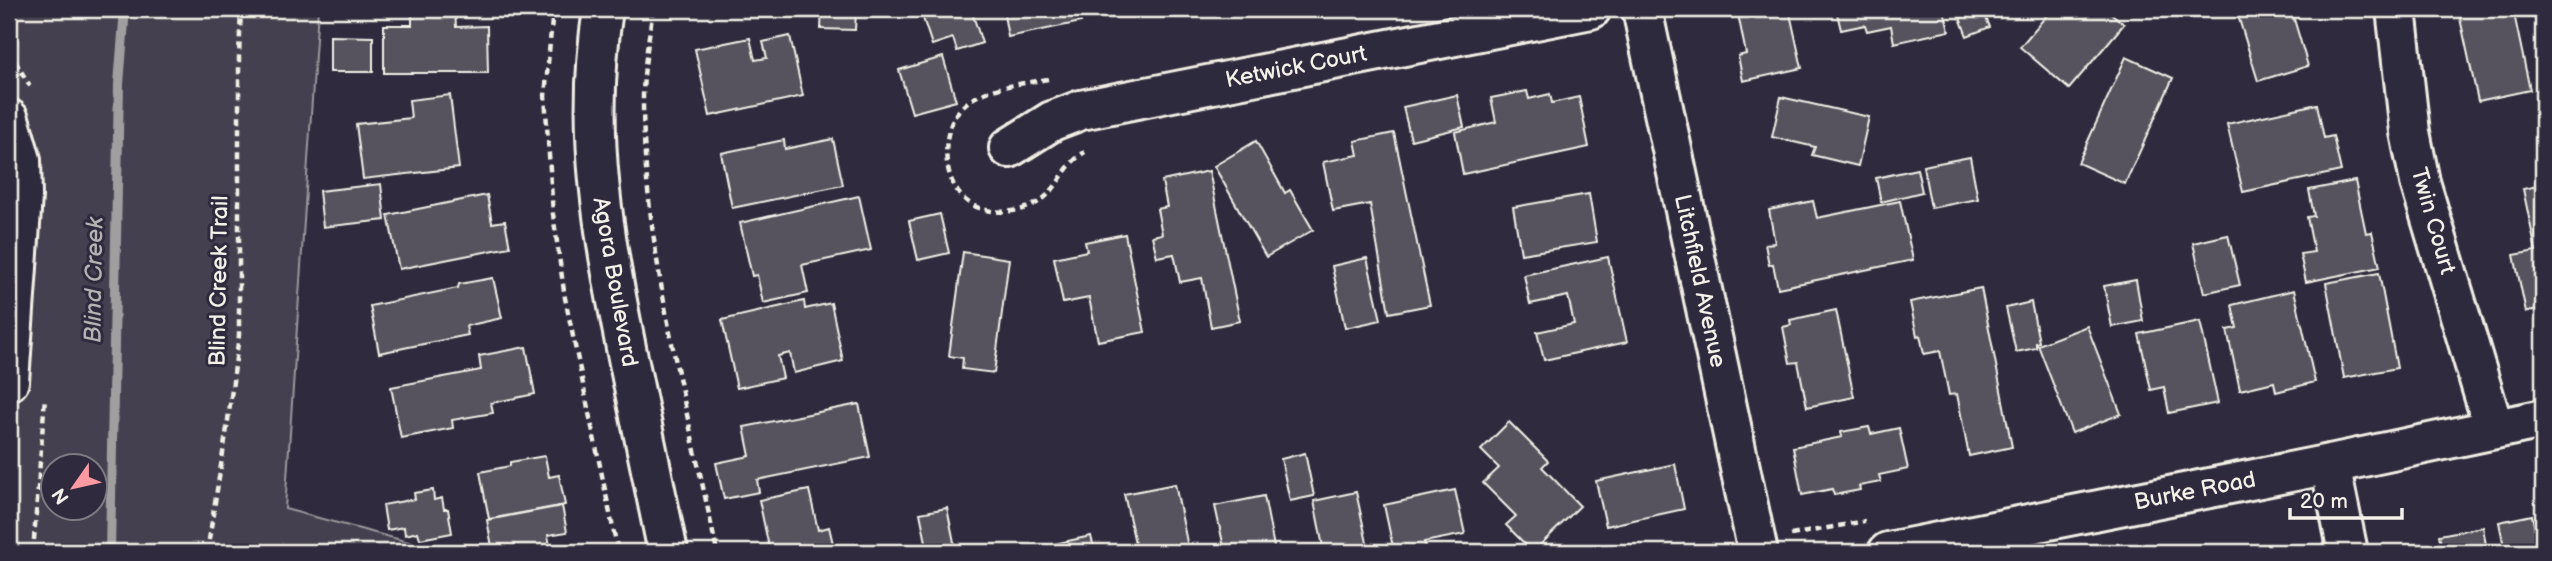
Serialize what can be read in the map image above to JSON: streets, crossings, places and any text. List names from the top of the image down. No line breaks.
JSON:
{"streets":{"street":["Ketwick Court","Twin Court","Litchfield Avenue","Agora Boulevard","Burke Road"],"path":["Blind Creek Trail"]},"crossings":[["Twin Court","Burke Road"]],"water":["Blind Creek"],"scale_bar":"20 m","north":"bottom left"}
